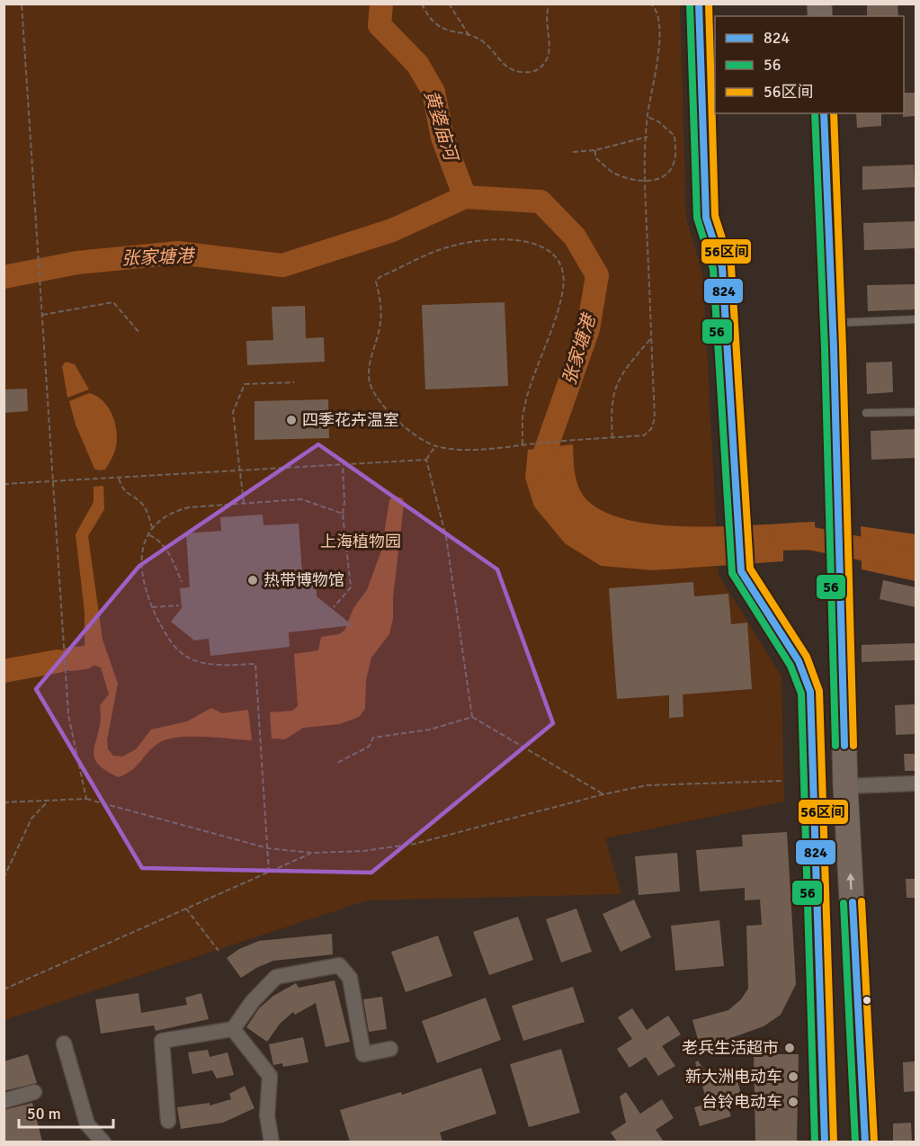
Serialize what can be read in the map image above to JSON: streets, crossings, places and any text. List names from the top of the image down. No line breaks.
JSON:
{"water":["黄婆庙河","张家塘港"],"parks":["上海植物园"],"places":["四季花卉温室","热带博物馆","老兵生活超市","新大洲电动车","台铃电动车"],"lines":["transit line 824","transit line 56","transit line 56区间"],"legend":["824","56","56区间"],"scale_bar":"50 m"}
